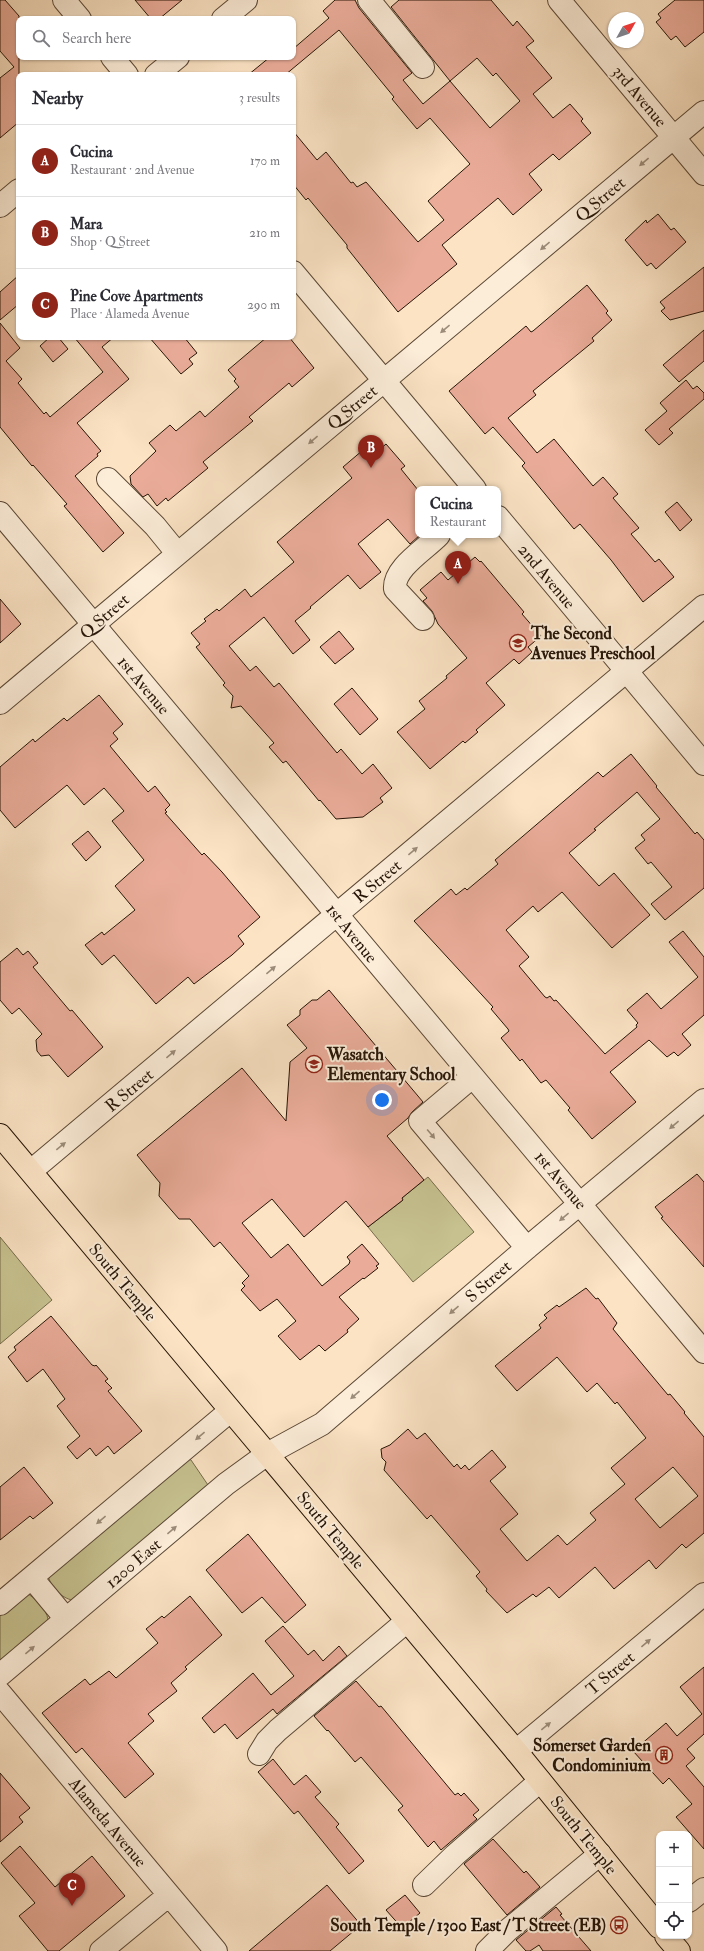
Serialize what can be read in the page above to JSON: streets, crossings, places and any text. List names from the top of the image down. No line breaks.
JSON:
{"streets":{"main road":["South Temple"],"street":["3rd Avenue","Q Street","2nd Avenue","1st Avenue","R Street","S Street","1200 East","T Street","Alameda Avenue"]},"crossings":[["3rd Avenue","Q Street"],["Q Street","1st Avenue"],["2nd Avenue","R Street"],["1st Avenue","R Street"],["1st Avenue","S Street"],["R Street","South Temple"],["S Street","South Temple"],["S Street","1200 East"],["South Temple","1200 East"],["South Temple","T Street"]],"one_way":["Q Street","R Street","S Street","T Street"],"places":{"school or university":["The Second Avenues Preschool","Wasatch Elementary School"],"building":["Somerset Garden Condominium"],"bus stop":["South Temple / 1300 East / T Street (EB)"]},"north":"top right","page":{"search":"Search here","heading":["Nearby","3 results"],"list":[{"mark":"A","name":"Cucina","note":"Restaurant · 2nd Avenue","value":"170 m"},{"mark":"B","name":"Mara","note":"Shop · Q Street","value":"210 m"},{"mark":"C","name":"Pine Cove Apartments","note":"Place · Alameda Avenue","value":"290 m"}],"pins":["B","A","C"],"popup":["Cucina","Restaurant"],"map_buttons":["+","−"]}}
